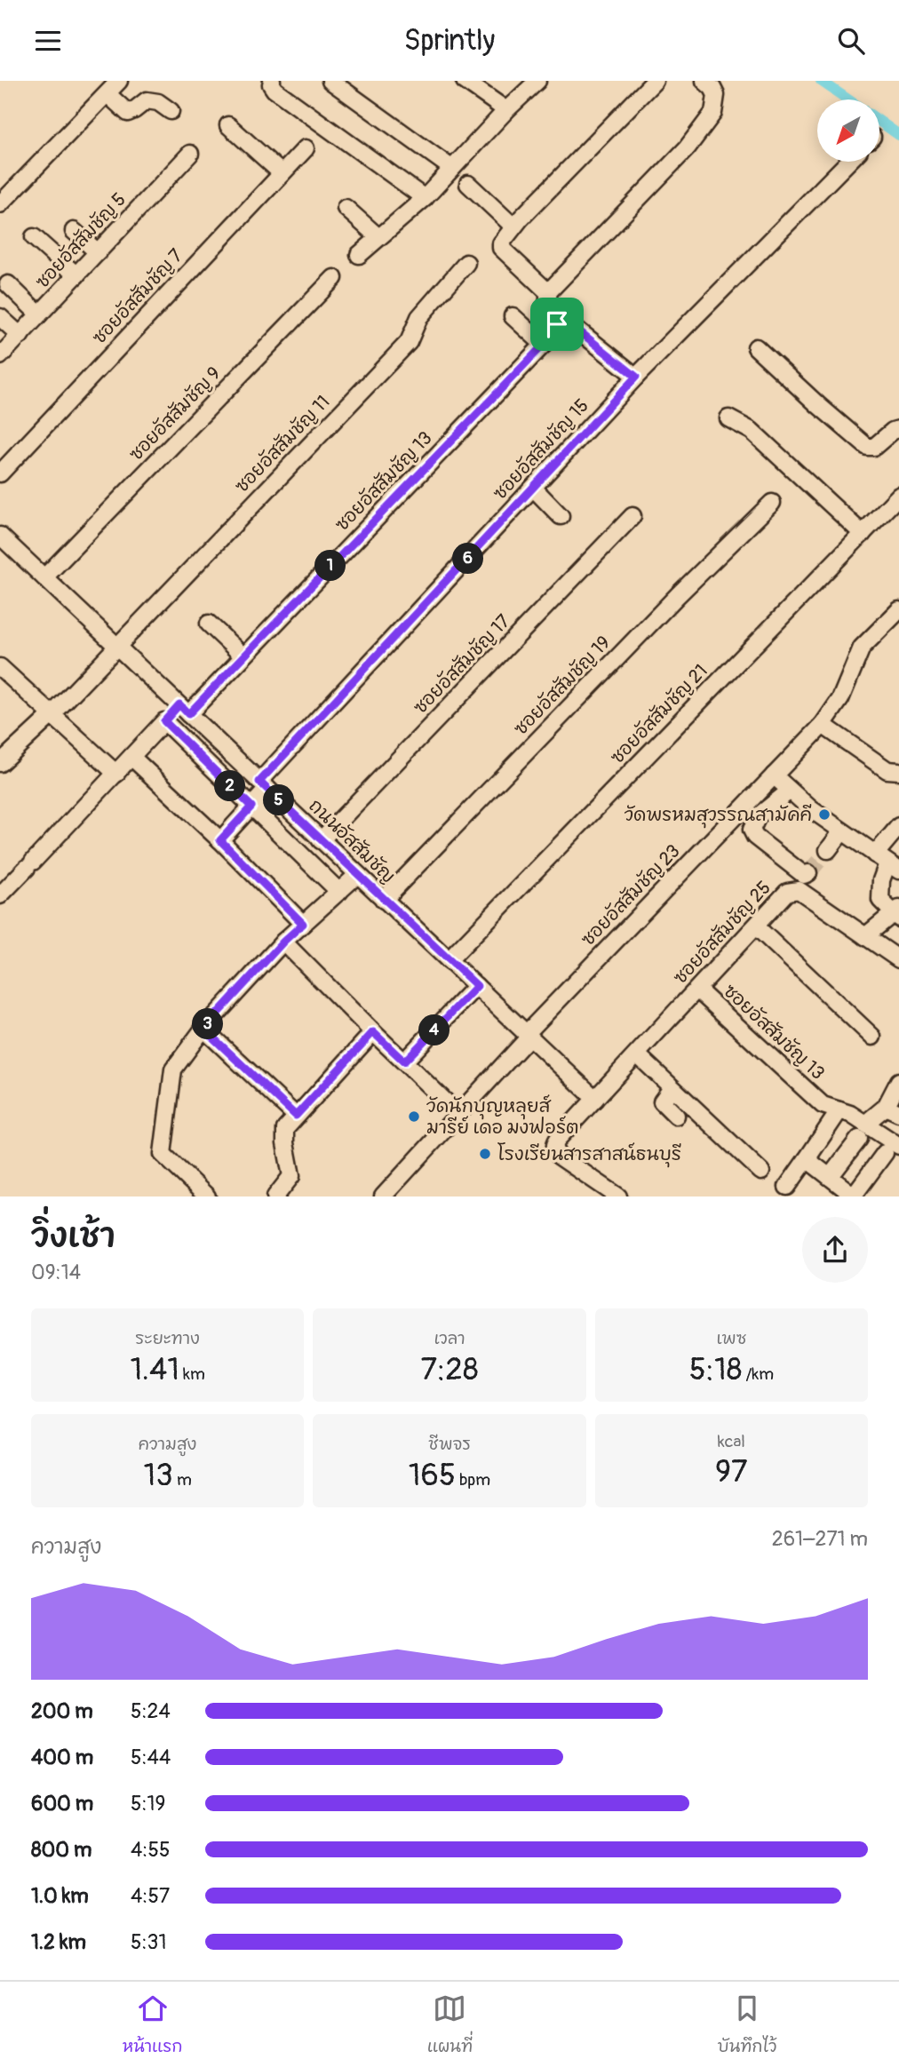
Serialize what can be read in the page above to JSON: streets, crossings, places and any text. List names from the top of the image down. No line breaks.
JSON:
{"streets":{"street":["ซอยอัสสัมชัญ 5","ซอยอัสสัมชัญ 7","ซอยอัสสัมชัญ 9","ซอยอัสสัมชัญ 11","ซอยอัสสัมชัญ 15","ซอยอัสสัมชัญ 13","ซอยอัสสัมชัญ 17","ซอยอัสสัมชัญ 19","ซอยอัสสัมชัญ 21","ถนนอัสสัมชัญ","ซอยอัสสัมชัญ 23","ซอยอัสสัมชัญ 25"]},"crossings":[["ซอยอัสสัมชัญ 9","ถนนอัสสัมชัญ"],["ซอยอัสสัมชัญ 11","ถนนอัสสัมชัญ"],["ซอยอัสสัมชัญ 15","ถนนอัสสัมชัญ"],["ซอยอัสสัมชัญ 13","ถนนอัสสัมชัญ"],["ซอยอัสสัมชัญ 13","ซอยอัสสัมชัญ 25"],["ซอยอัสสัมชัญ 17","ถนนอัสสัมชัญ"],["ซอยอัสสัมชัญ 19","ถนนอัสสัมชัญ"],["ซอยอัสสัมชัญ 21","ถนนอัสสัมชัญ"],["ถนนอัสสัมชัญ","ซอยอัสสัมชัญ 23"],["ถนนอัสสัมชัญ","ซอยอัสสัมชัญ 25"]],"places":["วัดพรหมสุวรรณสามัคคี","วัดนักบุญหลุยส์ มารีย์ เดอ มงฟอร์ต","โรงเรียนสารสาสน์ธนบุรี"],"north":"bottom left","page":{"header":"Sprintly","pins":["6","1","2","5","3","4"],"heading":["วิ่งเช้า","09:14"],"stats":[["ระยะทาง","1.41 km"],["เวลา","7:28"],["เพซ","5:18 /km"],["ความสูง","13 m"],["ชีพจร","165 bpm"],["kcal","97"]],"chart":["ความสูง","261–271 m"],"list":[{"name":"200 m","note":"5:24"},{"name":"400 m","note":"5:44"},{"name":"600 m","note":"5:19"},{"name":"800 m","note":"4:55"},{"name":"1.0 km","note":"4:57"},{"name":"1.2 km","note":"5:31"}],"tabs":["หน้าแรก","แผนที่","บันทึกไว้"]}}
